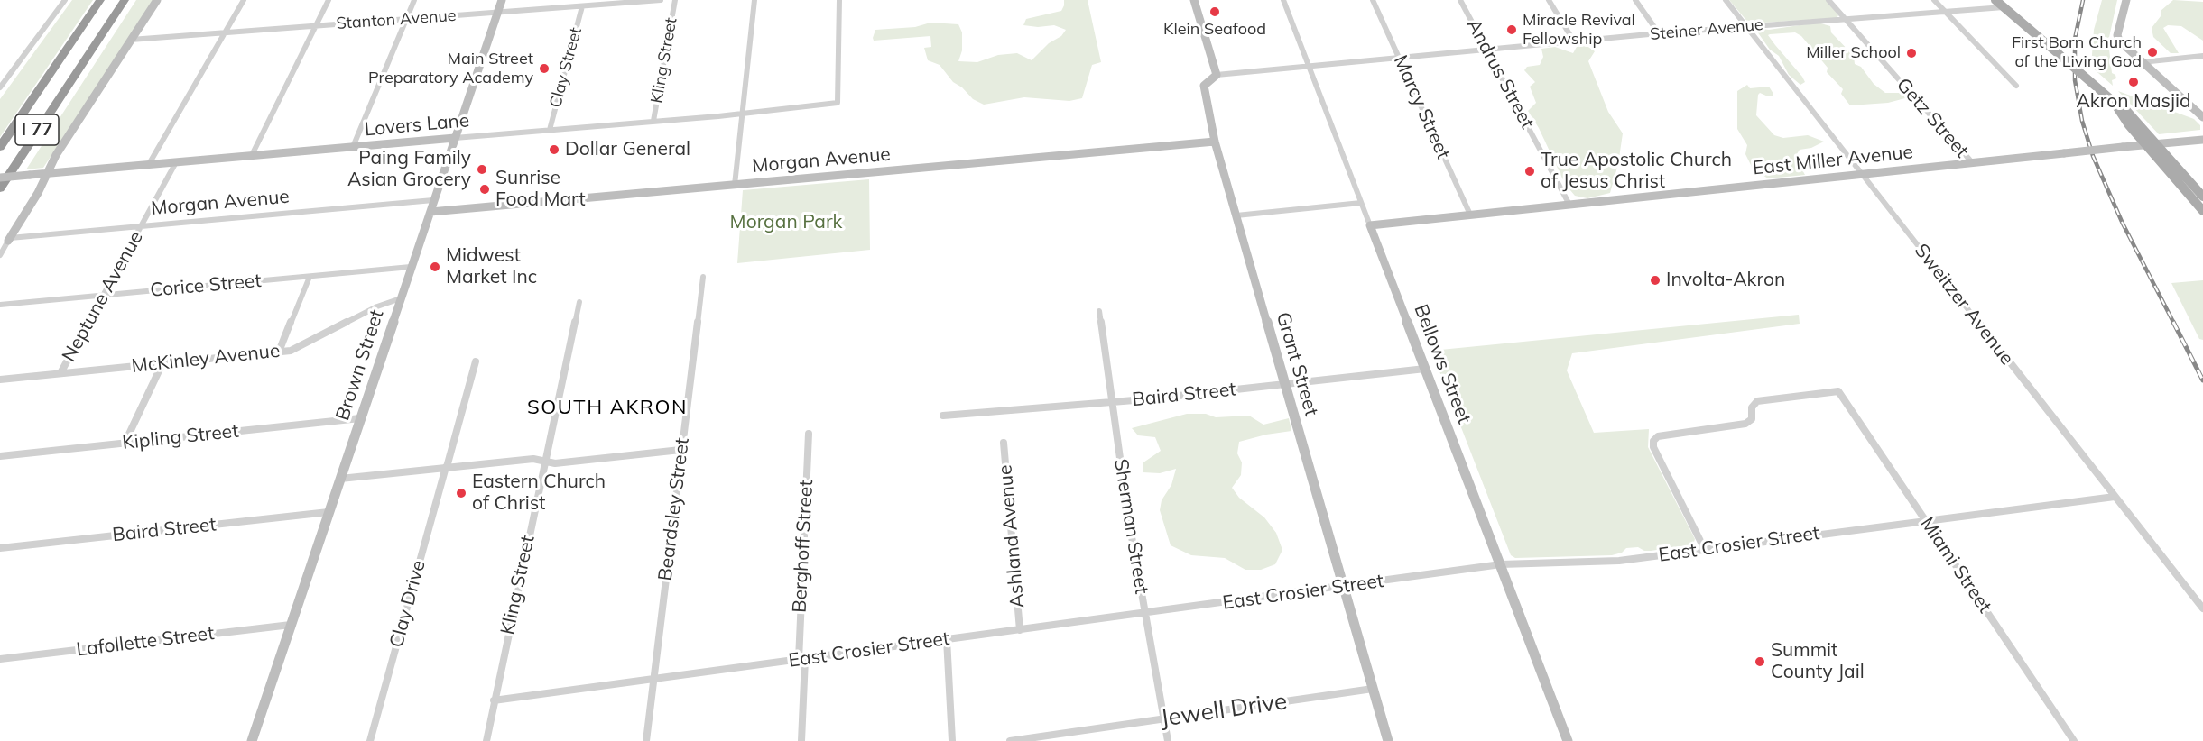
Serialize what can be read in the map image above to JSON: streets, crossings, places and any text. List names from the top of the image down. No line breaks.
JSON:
{"streets":{"highway":["I 77"],"street":["Stanton Avenue","Steiner Avenue","Kling Street","Clay Street","Andrus Street","Marcy Street","Getz Street","Lovers Lane","Morgan Avenue","East Miller Avenue","Corice Street","Neptune Avenue","Sweitzer Avenue","McKinley Avenue","Grant Street","Bellows Street","Brown Street","Baird Street","Kipling Street","Beardsley Street","Sherman Street","Ashland Avenue","East Crosier Street","Berghoff Street","Miami Street","Clay Drive","Lafollette Street","Jewell Drive"]},"crossings":[["Stanton Avenue","Clay Street"],["Stanton Avenue","Brown Street"],["Steiner Avenue","Andrus Street"],["Steiner Avenue","Marcy Street"],["Steiner Avenue","Getz Street"],["Steiner Avenue","Sweitzer Avenue"],["Steiner Avenue","Grant Street"],["Steiner Avenue","Bellows Street"],["Kling Street","Lovers Lane"],["Kling Street","East Crosier Street"],["Clay Street","Lovers Lane"],["Andrus Street","East Miller Avenue"],["Marcy Street","East Miller Avenue"],["Getz Street","East Miller Avenue"],["Lovers Lane","Neptune Avenue"],["Lovers Lane","Brown Street"],["Morgan Avenue","Neptune Avenue"],["Morgan Avenue","Grant Street"],["Morgan Avenue","Brown Street"],["East Miller Avenue","Sweitzer Avenue"],["East Miller Avenue","Bellows Street"],["Corice Street","Neptune Avenue"],["Corice Street","Brown Street"],["Neptune Avenue","McKinley Avenue"],["Sweitzer Avenue","East Crosier Street"],["McKinley Avenue","Brown Street"],["Grant Street","Baird Street"],["Grant Street","East Crosier Street"],["Grant Street","Jewell Drive"],["Bellows Street","Baird Street"],["Bellows Street","East Crosier Street"],["Brown Street","Baird Street"],["Brown Street","Kipling Street"],["Brown Street","Lafollette Street"],["Baird Street","Sherman Street"],["Beardsley Street","East Crosier Street"],["Sherman Street","East Crosier Street"],["Sherman Street","Jewell Drive"],["Ashland Avenue","East Crosier Street"],["East Crosier Street","Berghoff Street"],["East Crosier Street","Miami Street"]],"districts":["SOUTH AKRON"],"parks":["Morgan Park"],"places":["Klein Seafood","Miracle Revival Fellowship","First Born Church of the Living God","Miller School","Main Street Preparatory Academy","Akron Masjid","Dollar General","Paing Family Asian Grocery","True Apostolic Church of Jesus Christ","Sunrise Food Mart","Midwest Market Inc","Involta-Akron","Eastern Church of Christ","Summit County Jail"]}
